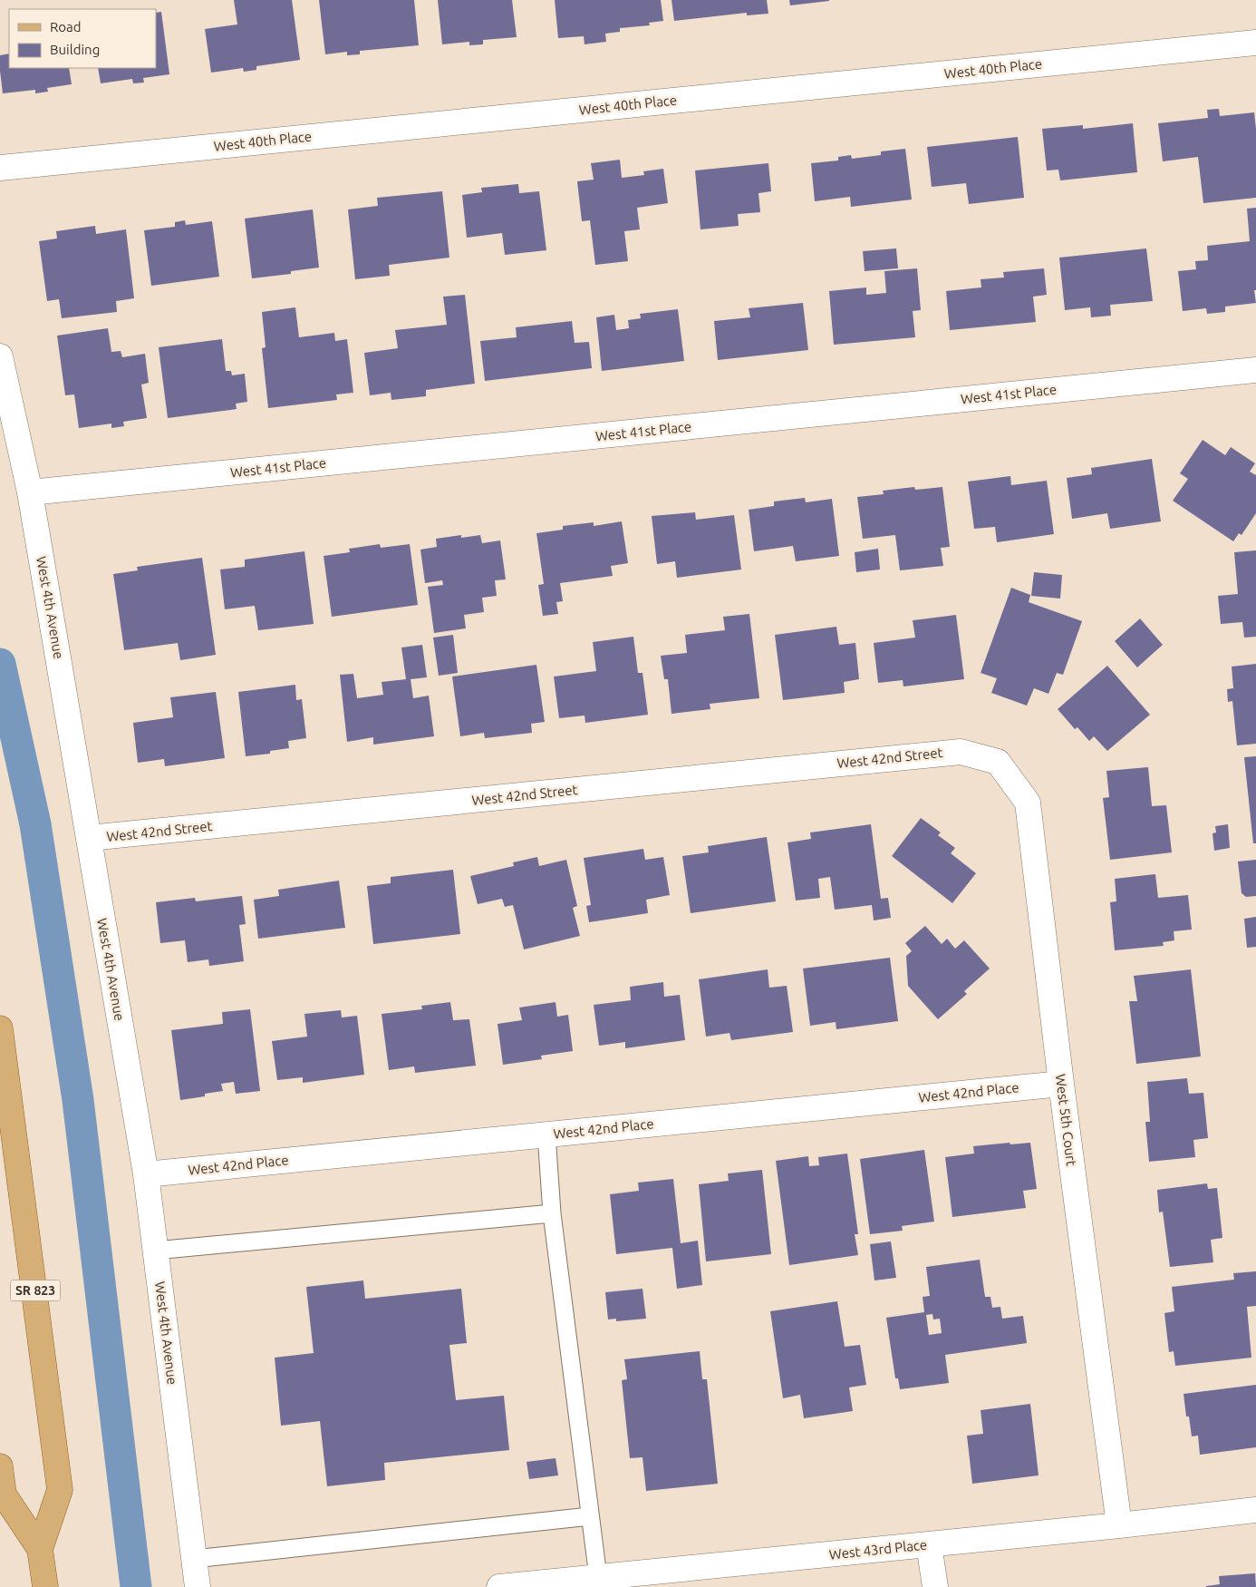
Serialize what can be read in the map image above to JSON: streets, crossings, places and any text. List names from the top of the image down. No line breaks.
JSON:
{"streets":{"main road":["SR 823"],"street":["West 40th Place","West 41st Place","West 4th Avenue","West 42nd Street","West 42nd Place","West 5th Court","West 43rd Place"]},"crossings":[["West 41st Place","West 4th Avenue"],["West 4th Avenue","West 42nd Street"],["West 4th Avenue","West 42nd Place"],["West 42nd Street","West 5th Court"],["West 42nd Place","West 5th Court"],["West 5th Court","West 43rd Place"]],"legend":["Road","Building"]}
